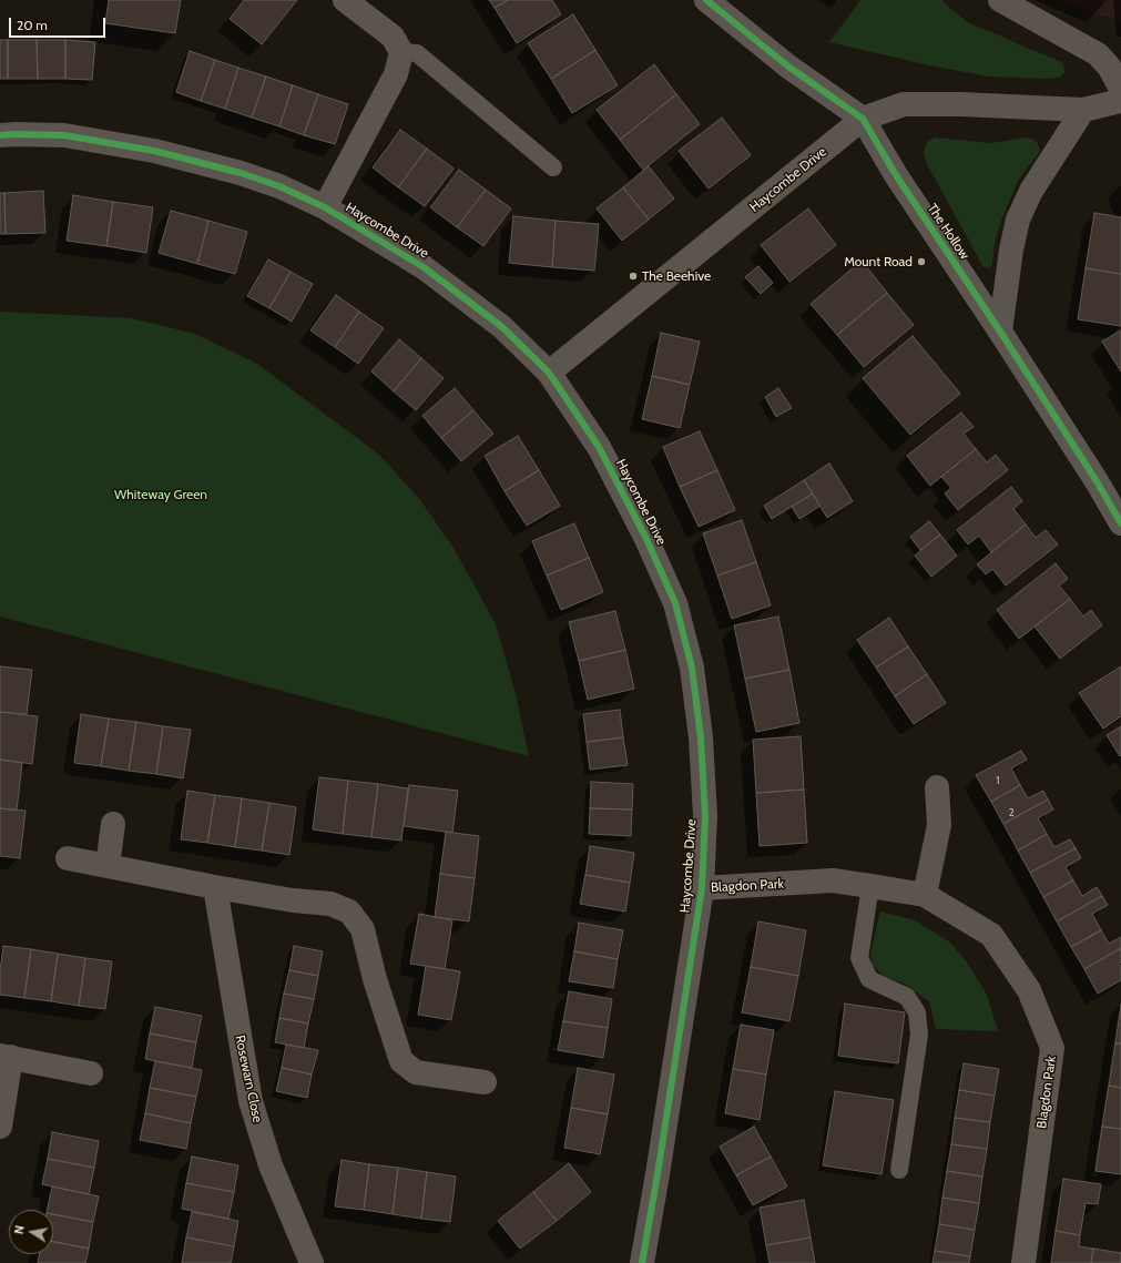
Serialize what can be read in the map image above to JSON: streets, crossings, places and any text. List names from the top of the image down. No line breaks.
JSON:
{"streets":{"street":["Haycombe Drive","The Hollow","Blagdon Park","Rosewarn Close"]},"crossings":[["Haycombe Drive","The Hollow"],["Haycombe Drive","Blagdon Park"]],"parks":["Whiteway Green"],"places":["Mount Road","The Beehive"],"house_numbers":["1","2"],"scale_bar":"20 m","north":"left"}
